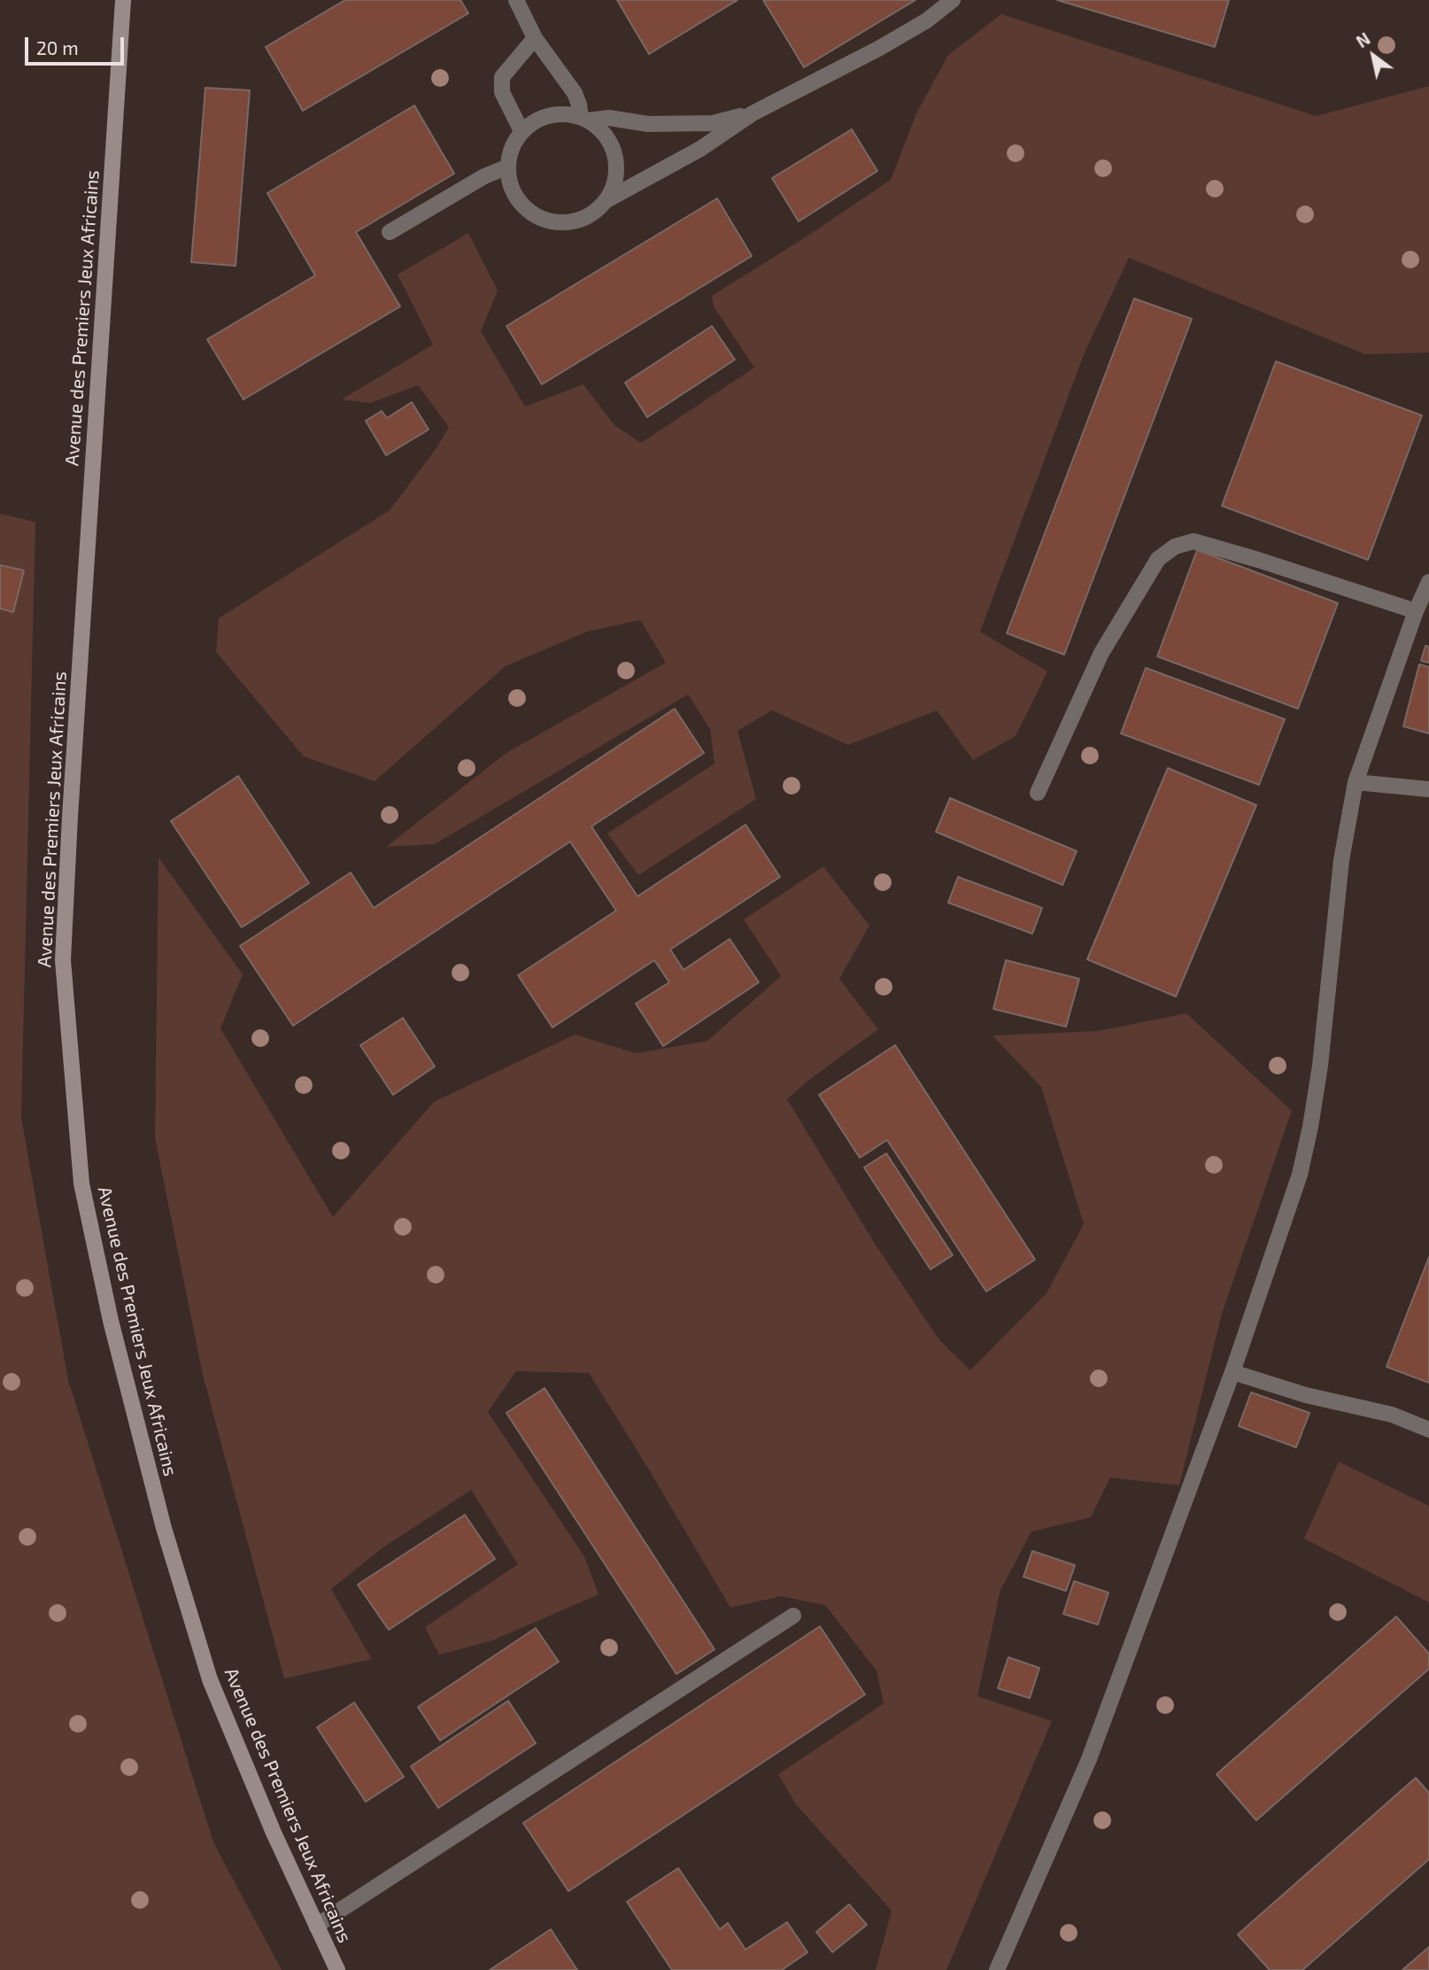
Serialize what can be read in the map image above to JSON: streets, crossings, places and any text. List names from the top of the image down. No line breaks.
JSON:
{"streets":{"street":["Avenue des Premiers Jeux Africains"]},"scale_bar":"20 m","north":"top left"}
